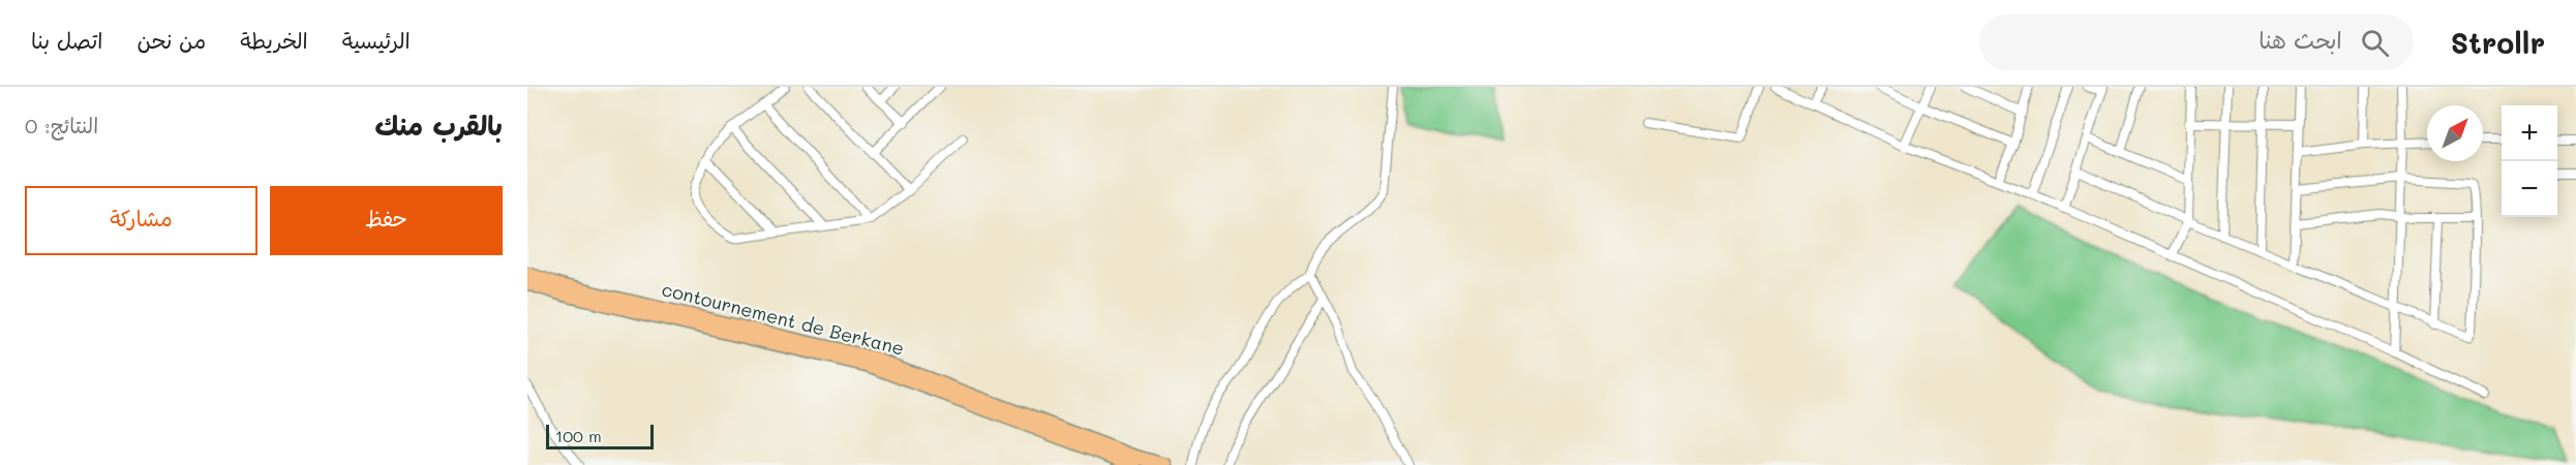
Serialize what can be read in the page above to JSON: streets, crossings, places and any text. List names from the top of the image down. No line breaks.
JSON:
{"streets":{"highway":["contournement de Berkane"]},"scale_bar":"100 m","north":"top right","page":{"header":"Strollr","search":"ابحث هنا","nav":["الرئيسية","الخريطة","من نحن","اتصل بنا"],"heading":["بالقرب منك","النتائج: 0"],"map_buttons":["+","−"],"buttons":["حفظ","مشاركة"],"scale":"100 m"}}
